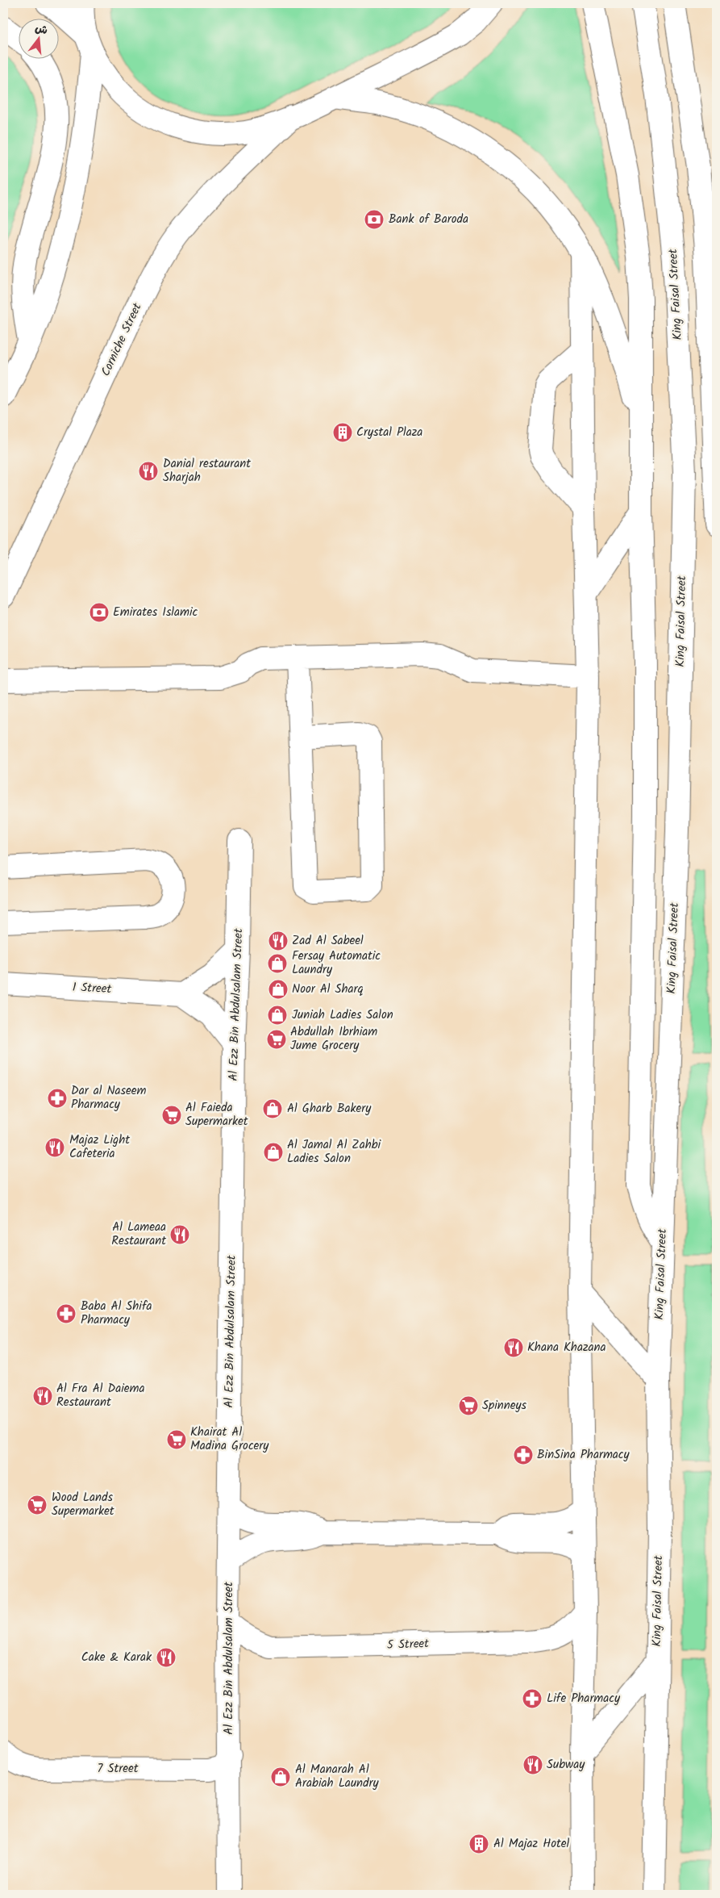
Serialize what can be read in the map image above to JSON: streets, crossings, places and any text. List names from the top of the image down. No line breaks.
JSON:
{"streets":{"main road":["King Faisal Street","Corniche Street","1 Street","Al Ezz Bin Abdulsalam Street","5 Street","7 Street"]},"crossings":[["Al Ezz Bin Abdulsalam Street","5 Street"],["Al Ezz Bin Abdulsalam Street","7 Street"]],"places":{"bank":["Bank of Baroda","Emirates Islamic"],"building":["Crystal Plaza","Al Majaz Hotel"],"restaurant":["Danial restaurant Sharjah","Zad Al Sabeel","Majaz Light Cafeteria","Al Lameaa Restaurant","Khana Khazana","Al Fra Al Daiema Restaurant","Cake & Karak","Subway"],"shop":["Fersay Automatic Laundry","Noor Al Sharq","Juniah Ladies Salon","Al Gharb Bakery","Al Jamal Al Zahbi Ladies Salon","Al Manarah Al Arabiah Laundry"],"supermarket":["Abdullah Ibrhiam Jume Grocery","Al Faieda Supermarket","Spinneys","Khairat Al Madina Grocery","Wood Lands Supermarket"],"pharmacy":["Dar al Naseem Pharmacy","Baba Al Shifa Pharmacy","BinSina Pharmacy","Life Pharmacy"]},"north":"top"}
